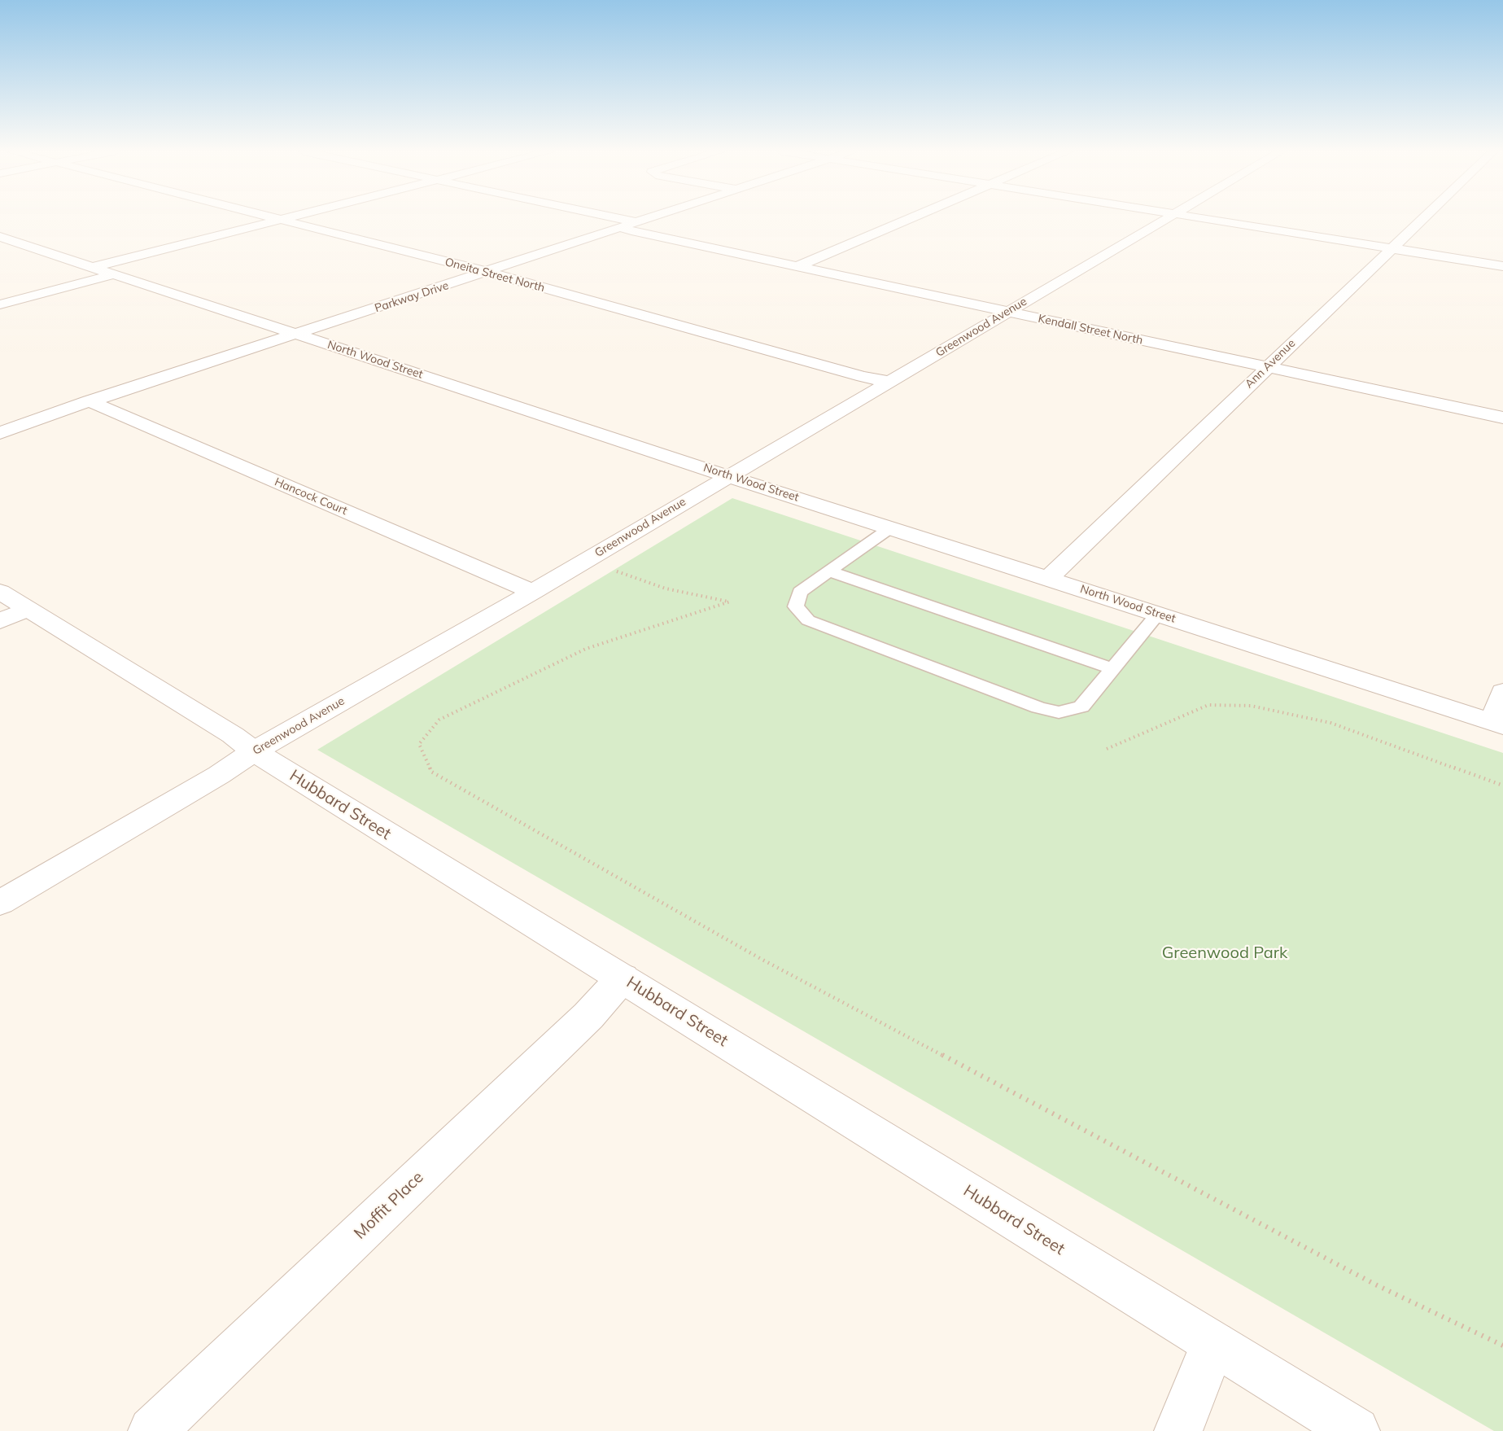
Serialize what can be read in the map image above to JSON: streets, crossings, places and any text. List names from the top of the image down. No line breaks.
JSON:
{"streets":{"street":["Oneita Street North","Parkway Drive","Greenwood Avenue","Kendall Street North","North Wood Street","Ann Avenue","Hancock Court","Hubbard Street","Moffit Place"]},"crossings":[["Oneita Street North","Parkway Drive"],["Oneita Street North","Greenwood Avenue"],["Parkway Drive","Kendall Street North"],["Parkway Drive","North Wood Street"],["Parkway Drive","Hancock Court"],["Greenwood Avenue","Kendall Street North"],["Greenwood Avenue","North Wood Street"],["Greenwood Avenue","Hancock Court"],["Greenwood Avenue","Hubbard Street"],["Kendall Street North","Ann Avenue"],["North Wood Street","Ann Avenue"],["Hubbard Street","Moffit Place"]],"parks":["Greenwood Park"]}
